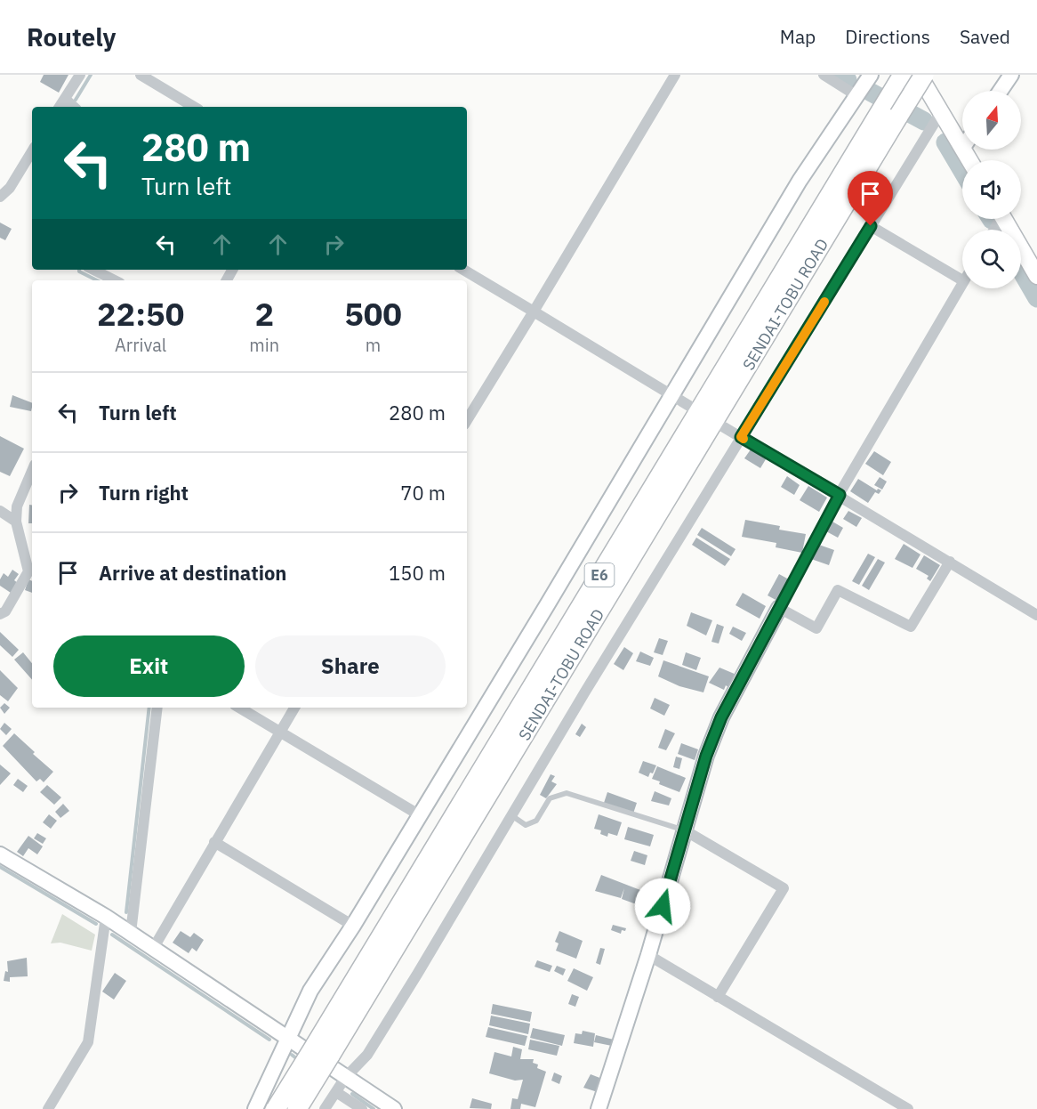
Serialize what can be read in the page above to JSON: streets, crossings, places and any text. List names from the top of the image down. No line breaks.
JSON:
{"streets":{"highway":["SENDAI-TOBU ROAD","E6"]},"north":"top","page":{"header":"Routely","nav":["Map","Directions","Saved"],"turn":["280 m","Turn left"],"eta":["22:50","Arrival","2","min","500","m"],"list":[{"name":"Turn left","value":"280 m"},{"name":"Turn right","value":"70 m"},{"name":"Arrive at destination","value":"150 m"}],"buttons":["Exit","Share"]}}
